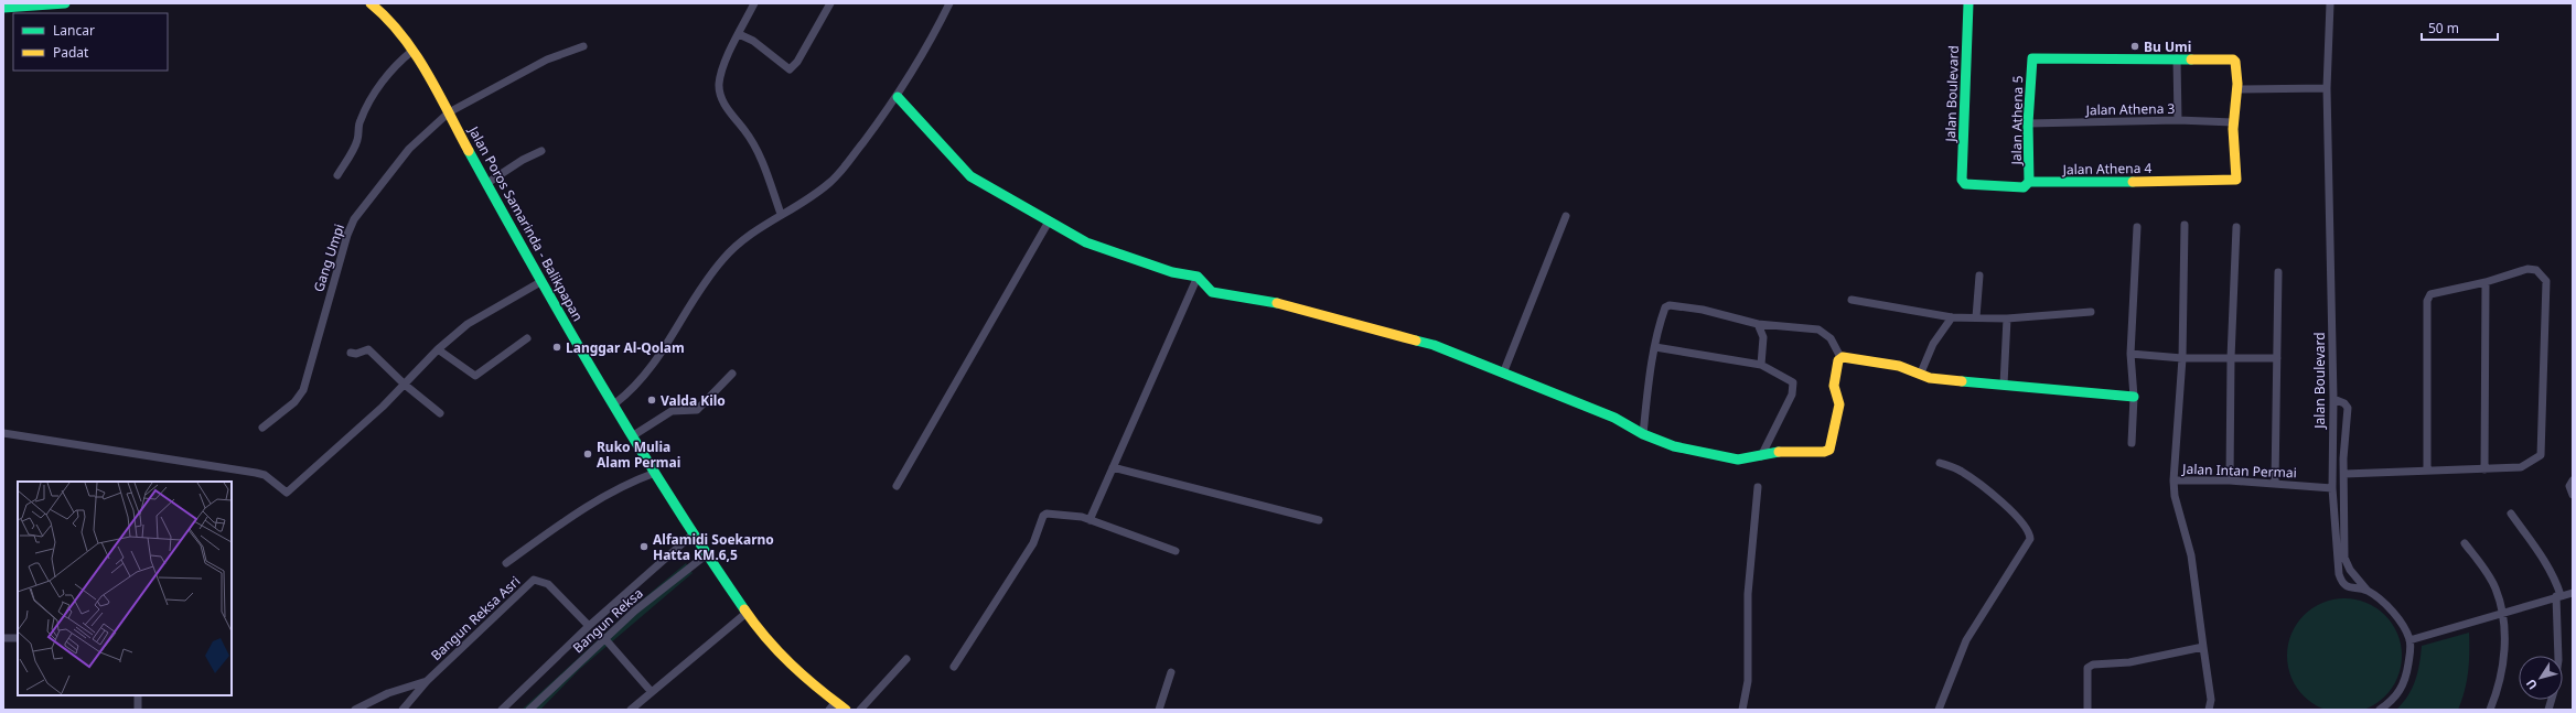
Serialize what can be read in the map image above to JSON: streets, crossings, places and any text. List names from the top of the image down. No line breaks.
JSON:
{"streets":{"main road":["Jalan Boulevard","Jalan Athena 5","Jalan Athena 4","Jalan Poros Samarinda - Balikpapan"],"street":["Jalan Athena 3","Gang Umpi","Jalan Intan Permai","Bangun Reksa Asri","Bangun Reksa"]},"crossings":[["Jalan Boulevard","Jalan Athena 4"],["Jalan Boulevard","Jalan Intan Permai"],["Jalan Athena 3","Jalan Athena 5"],["Jalan Athena 3","Jalan Athena 4"],["Jalan Athena 5","Jalan Athena 4"],["Jalan Poros Samarinda - Balikpapan","Gang Umpi"],["Jalan Poros Samarinda - Balikpapan","Bangun Reksa"]],"places":["Bu Umi","Langgar Al-Qolam","Valda Kilo","Ruko Mulia Alam Permai","Alfamidi Soekarno Hatta KM.6,5"],"legend":["Lancar","Padat"],"scale_bar":"50 m","north":"bottom left"}
